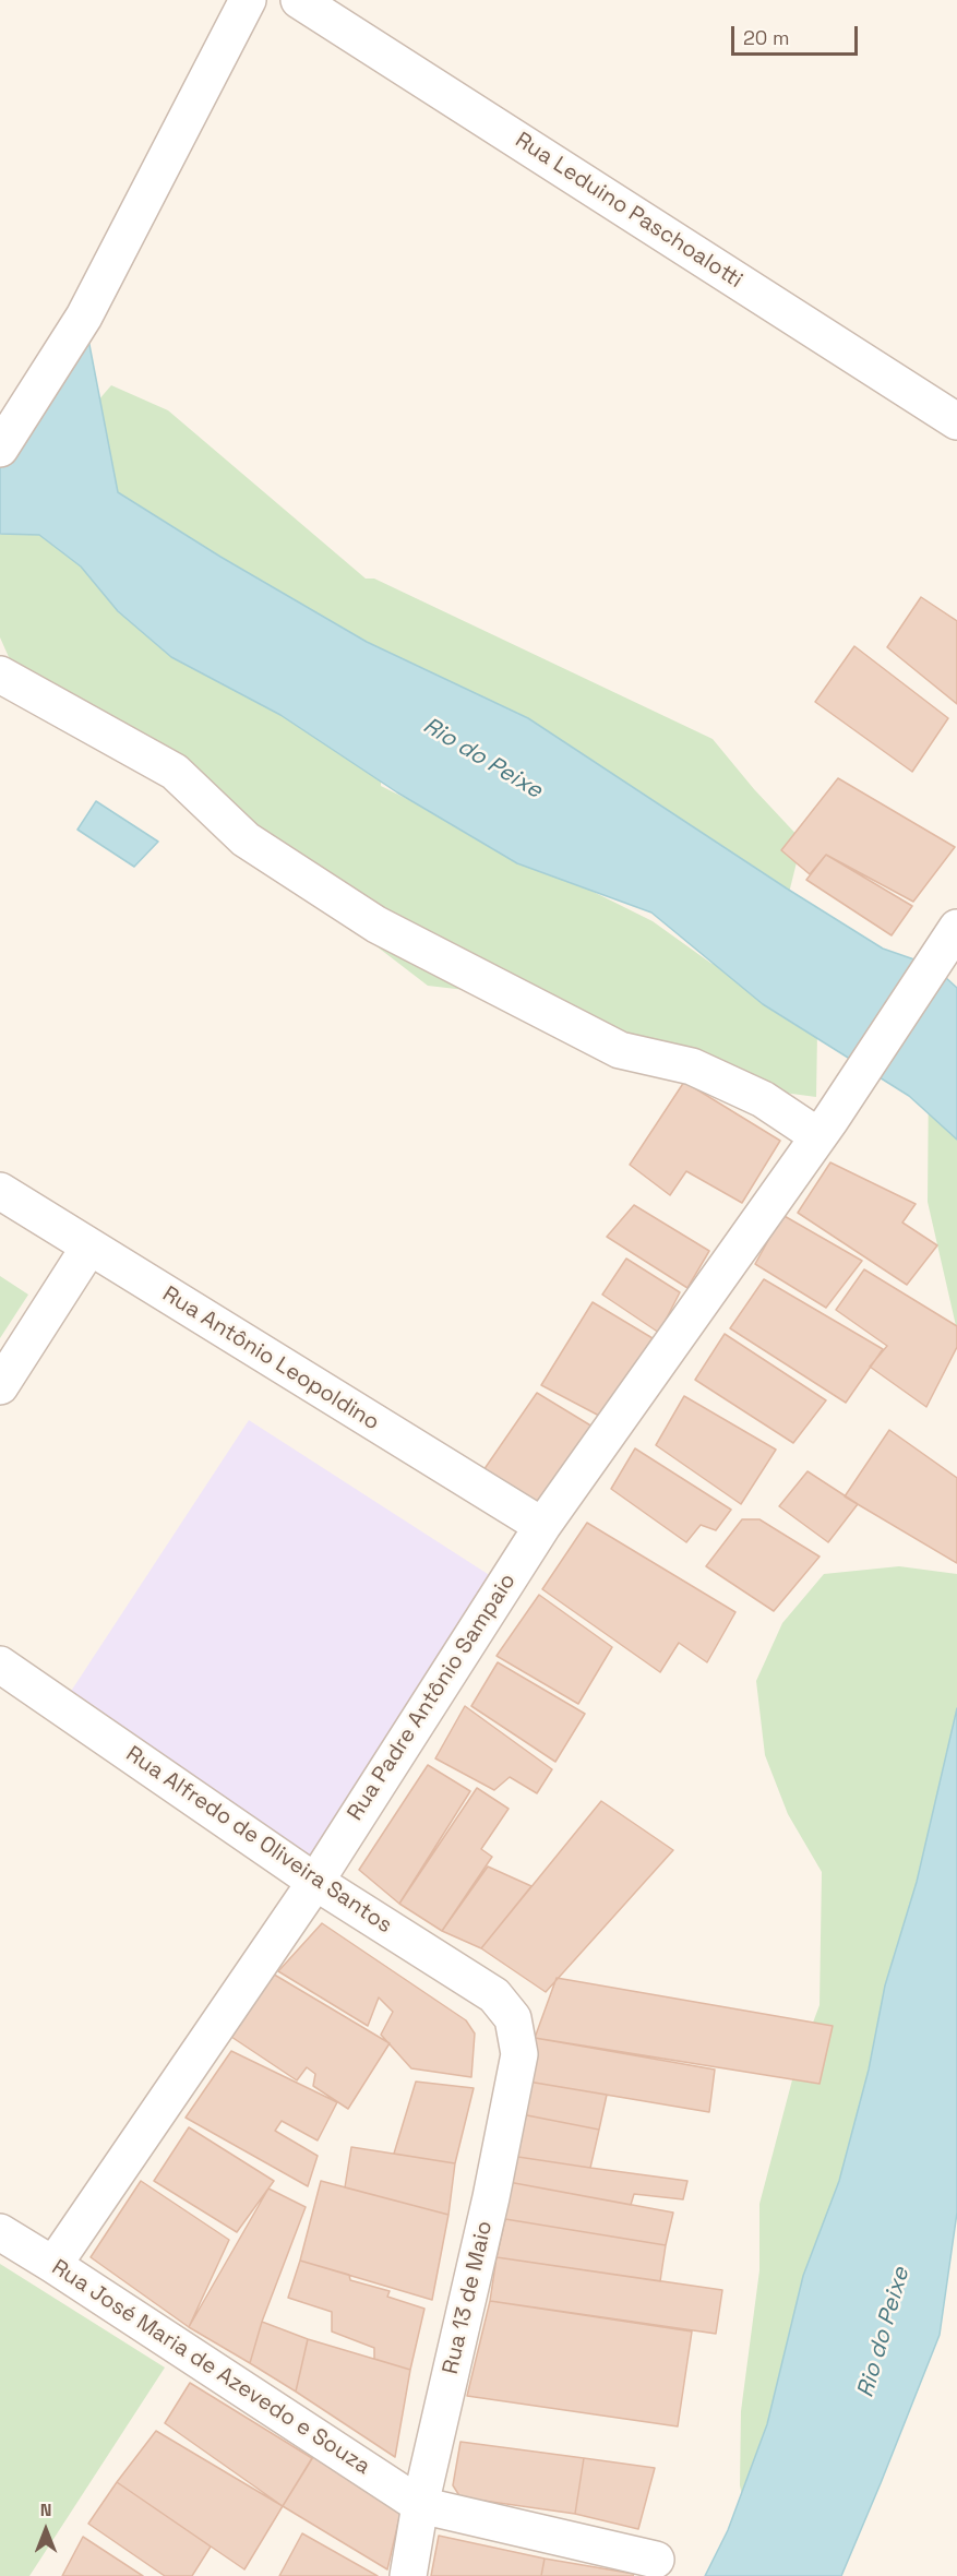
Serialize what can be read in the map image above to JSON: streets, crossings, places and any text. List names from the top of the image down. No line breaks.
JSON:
{"streets":{"street":["Rua Leduino Paschoalotti","Rua Antônio Leopoldino","Rua Padre Antônio Sampaio","Rua Alfredo de Oliveira Santos","Rua 13 de Maio","Rua José Maria de Azevedo e Souza"]},"crossings":[["Rua Antônio Leopoldino","Rua Padre Antônio Sampaio"],["Rua Padre Antônio Sampaio","Rua Alfredo de Oliveira Santos"],["Rua Padre Antônio Sampaio","Rua José Maria de Azevedo e Souza"],["Rua Alfredo de Oliveira Santos","Rua 13 de Maio"],["Rua 13 de Maio","Rua José Maria de Azevedo e Souza"]],"water":["Rio do Peixe"],"scale_bar":"20 m","north":"top"}
